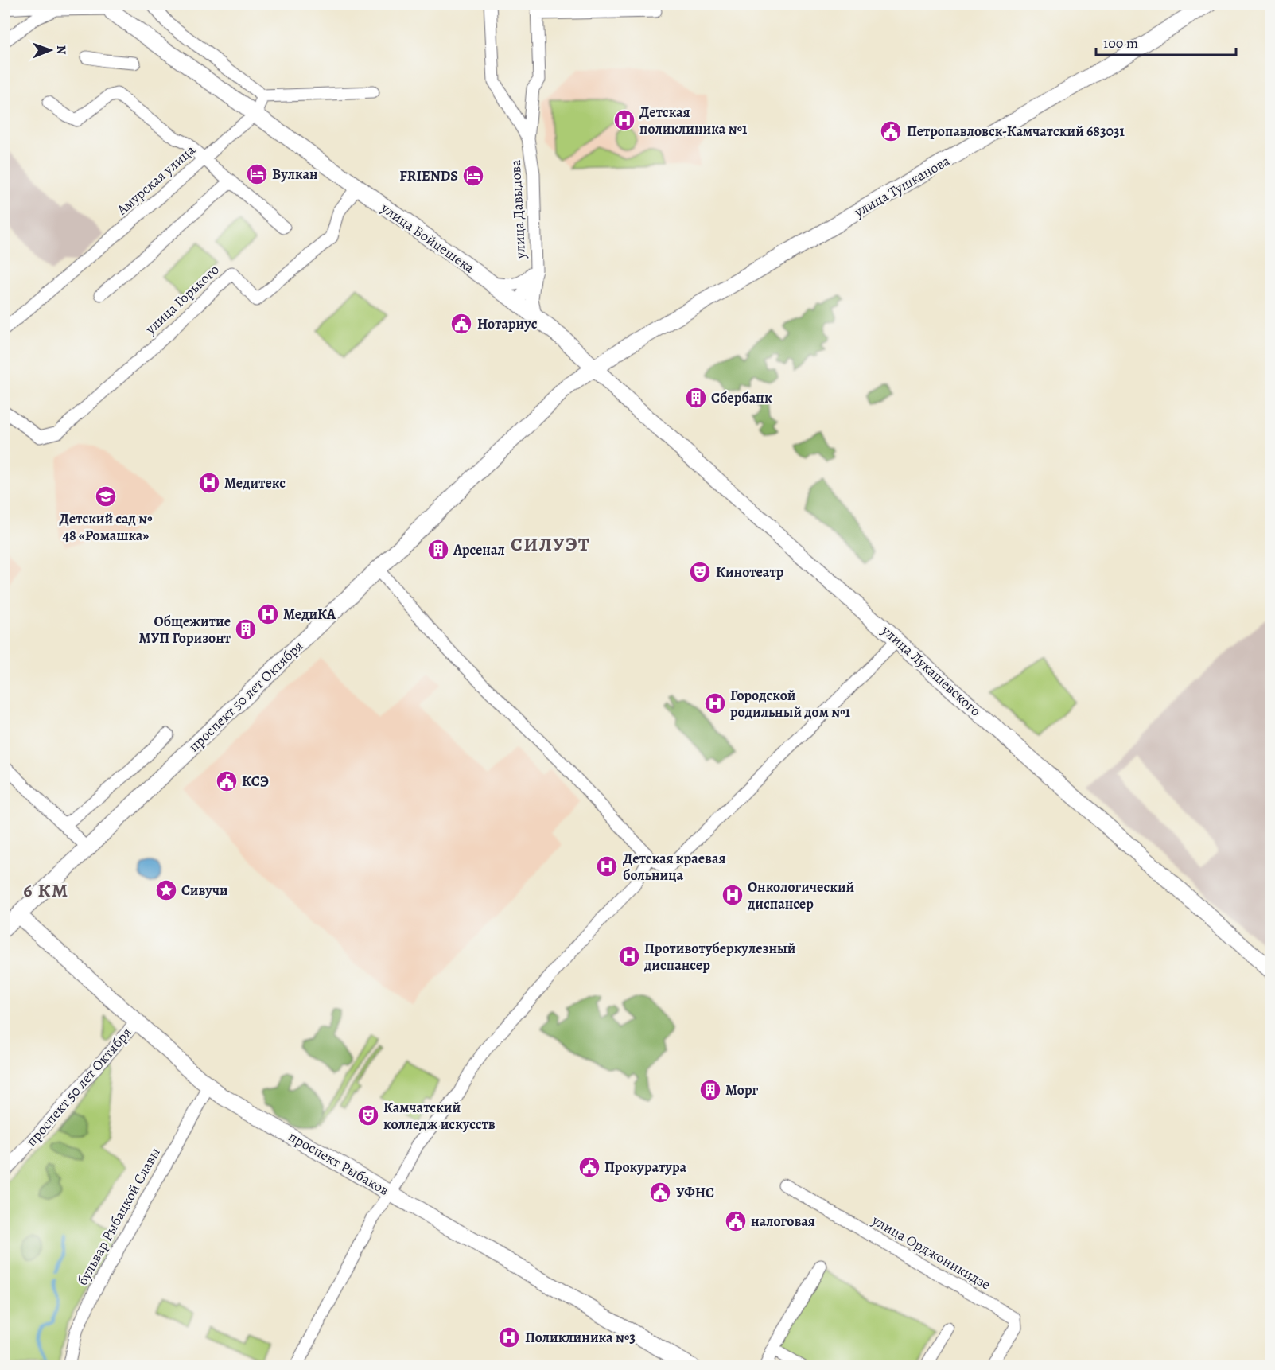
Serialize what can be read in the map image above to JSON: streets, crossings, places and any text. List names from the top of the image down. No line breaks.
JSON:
{"streets":{"main road":["улица Тушканова","улица Войцешека","улица Лукашевского","проспект 50 лет Октября","проспект Рыбаков"],"street":["Амурская улица","улица Давыдова","улица Горького","бульвар Рыбацкой Славы","улица Орджоникидзе"]},"crossings":[["Амурская улица","улица Войцешека"],["улица Тушканова","улица Войцешека"],["улица Тушканова","улица Лукашевского"],["улица Тушканова","проспект 50 лет Октября"],["улица Давыдова","улица Войцешека"],["улица Войцешека","улица Горького"],["улица Войцешека","улица Лукашевского"],["улица Войцешека","проспект 50 лет Октября"],["улица Лукашевского","проспект 50 лет Октября"],["проспект 50 лет Октября","проспект Рыбаков"],["проспект Рыбаков","бульвар Рыбацкой Славы"]],"districts":["СИЛУЭТ","6 КМ"],"places":{"hospital":["Детская поликлиника №1","Медитекс","МедиКА","Городской родильный дом №1","Детская краевая больница","Онкологический диспансер","Противотуберкулезный диспансер","Поликлиника №3"],"public building":["Петропавловск-Камчатский 683031","Нотариус","КСЭ","Прокуратура","УФНС","налоговая"],"hotel":["Вулкан","FRIENDS"],"building":["Сбербанк","Арсенал","Общежитие МУП Горизонт","Морг"],"school or university":["Детский сад № 48 «Ромашка»"],"theatre":["Кинотеатр","Камчатский колледж искусств"],"place":["Сивучи"]},"scale_bar":"100 m","north":"right"}
